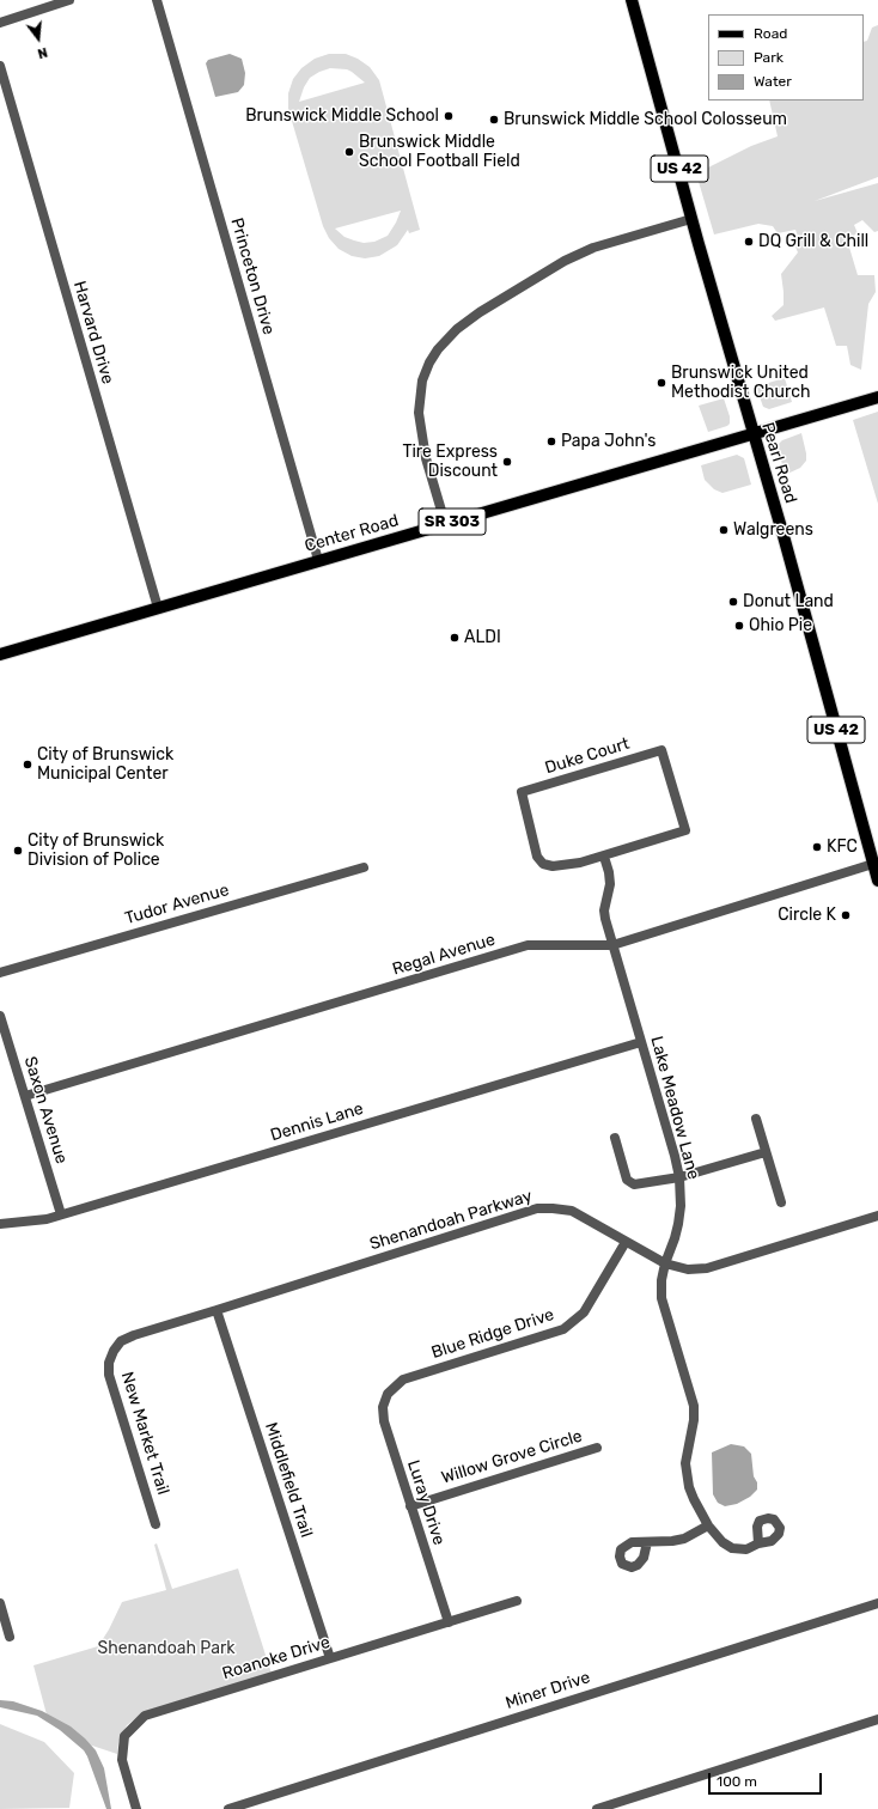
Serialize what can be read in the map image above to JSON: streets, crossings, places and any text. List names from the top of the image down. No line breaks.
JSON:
{"streets":{"main road":["US 42","Pearl Road","SR 303","Center Road"],"street":["Princeton Drive","Harvard Drive","Duke Court","Tudor Avenue","Regal Avenue","Lake Meadow Lane","Saxon Avenue","Dennis Lane","Shenandoah Parkway","Blue Ridge Drive","New Market Trail","Willow Grove Circle","Middlefield Trail","Luray Drive","Roanoke Drive","Miner Drive"]},"crossings":[["Princeton Drive","Center Road"],["Harvard Drive","Center Road"],["Pearl Road","Center Road"],["Pearl Road","Regal Avenue"],["Duke Court","Lake Meadow Lane"],["Regal Avenue","Lake Meadow Lane"],["Regal Avenue","Saxon Avenue"],["Lake Meadow Lane","Dennis Lane"],["Lake Meadow Lane","Shenandoah Parkway"],["Saxon Avenue","Dennis Lane"],["Shenandoah Parkway","Blue Ridge Drive"],["Shenandoah Parkway","New Market Trail"],["Shenandoah Parkway","Middlefield Trail"],["Blue Ridge Drive","Luray Drive"],["Willow Grove Circle","Luray Drive"],["Middlefield Trail","Roanoke Drive"],["Luray Drive","Roanoke Drive"]],"parks":["Shenandoah Park"],"places":["Brunswick Middle School","Brunswick Middle School Colosseum","Brunswick Middle School Football Field","DQ Grill & Chill","Brunswick United Methodist Church","Papa John's","Tire Express Discount","Walgreens","Donut Land","Ohio Pie","ALDI","City of Brunswick Municipal Center","KFC","City of Brunswick Division of Police","Circle K"],"legend":["Road","Park","Water"],"scale_bar":"100 m","north":"bottom"}
